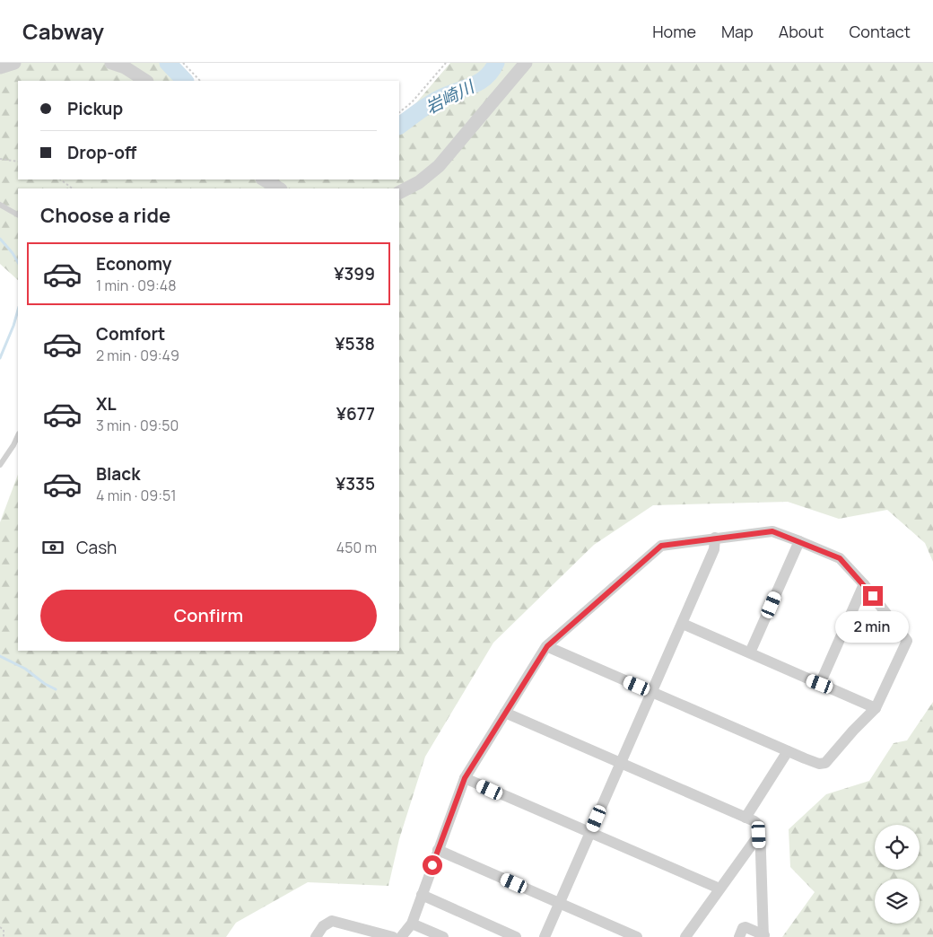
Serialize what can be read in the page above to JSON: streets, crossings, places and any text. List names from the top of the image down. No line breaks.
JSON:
{"water":["岩崎川"],"page":{"header":"Cabway","nav":["Home","Map","About","Contact"],"banner":["Pickup","Drop-off"],"heading":"Choose a ride","list":[{"name":"Economy","note":"1 min · 09:48","value":"¥399"},{"name":"Comfort","note":"2 min · 09:49","value":"¥538"},{"name":"XL","note":"3 min · 09:50","value":"¥677"},{"name":"Black","note":"4 min · 09:51","value":"¥335"}],"pay":["Cash","450 m"],"buttons":"Confirm","bubble":"2 min"}}
